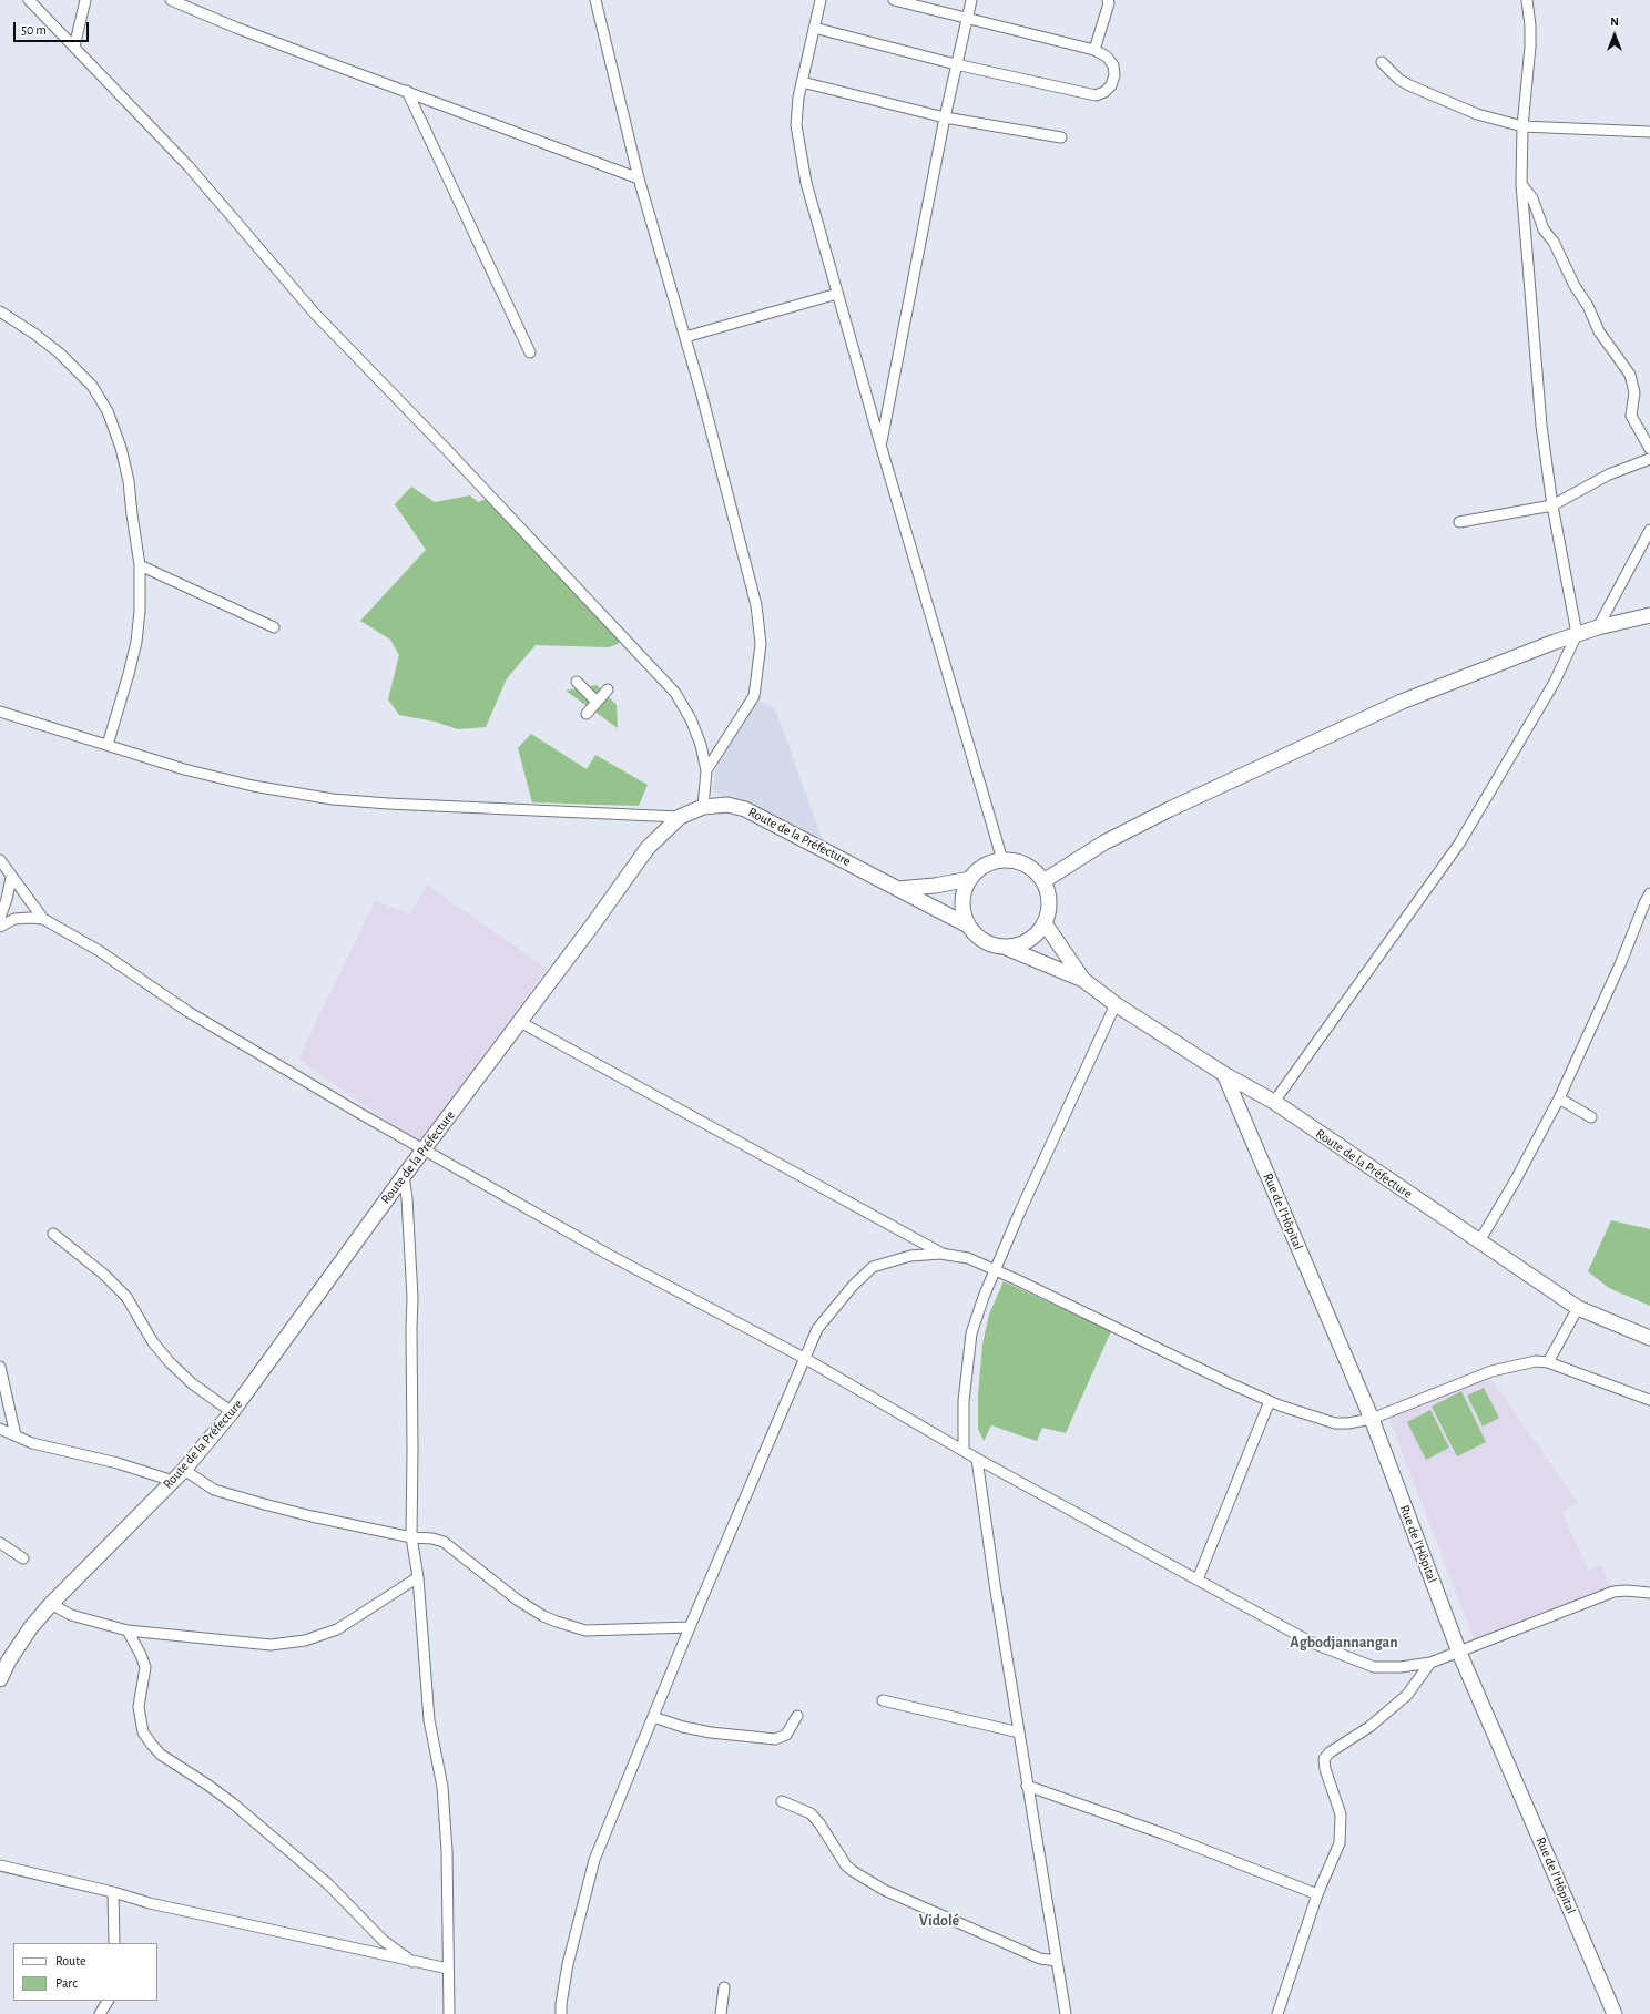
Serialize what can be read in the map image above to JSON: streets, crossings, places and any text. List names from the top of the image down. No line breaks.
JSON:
{"streets":{"street":["Route de la Préfecture","Rue de l'Hôpital"]},"crossings":[["Route de la Préfecture","Rue de l'Hôpital"]],"districts":["Agbodjannangan","Vidolé"],"legend":["Route","Parc"],"scale_bar":"50 m","north":"top"}
